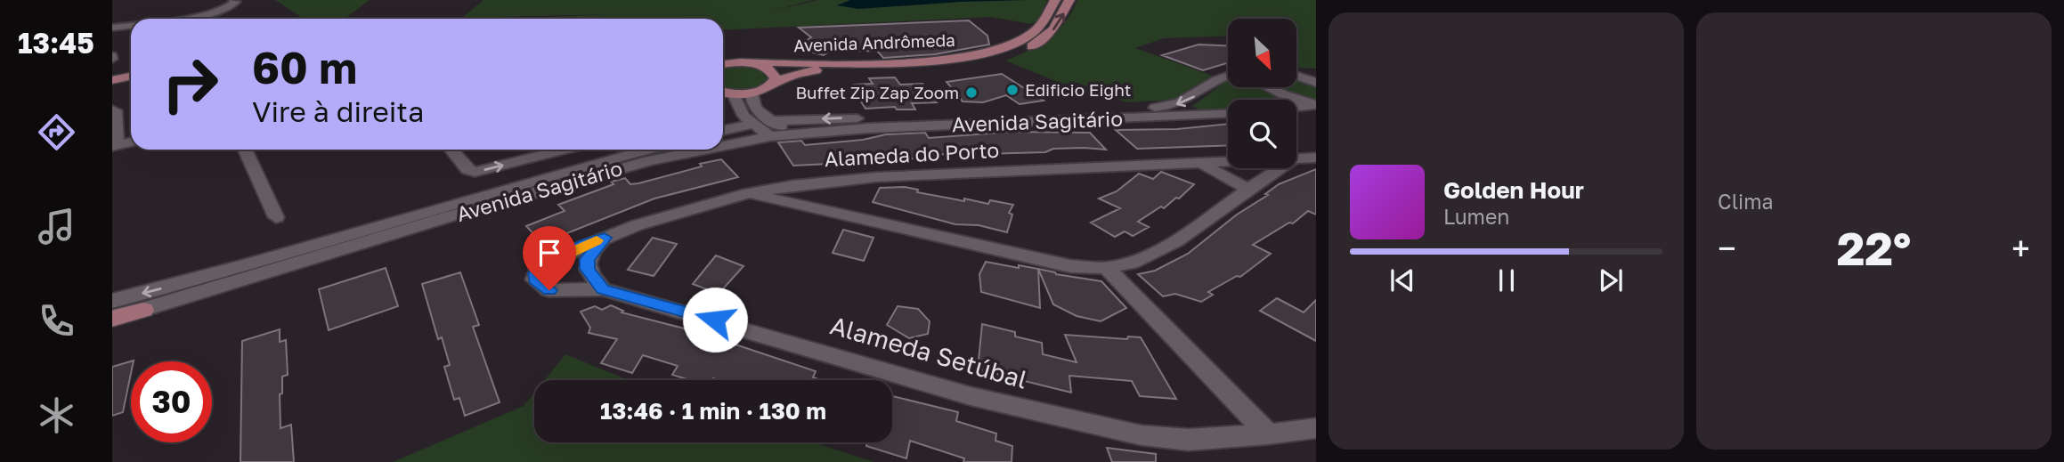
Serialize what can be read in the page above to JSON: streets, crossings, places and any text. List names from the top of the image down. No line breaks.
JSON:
{"streets":{"main road":["Avenida Andrômeda"],"street":["Avenida Sagitário","Alameda do Porto","Alameda Setúbal"]},"crossings":[["Alameda do Porto","Alameda Setúbal"]],"places":["Edificio Eight","Buffet Zip Zap Zoom"],"north":"bottom right","page":{"tabs":"13:45","tile":"Clima","turn":["60 m","Vire à direita"],"song":["Golden Hour","Lumen"],"heat":["−","22°","+"],"limit":"30","trip":"13:46 · 1 min · 130 m"}}
